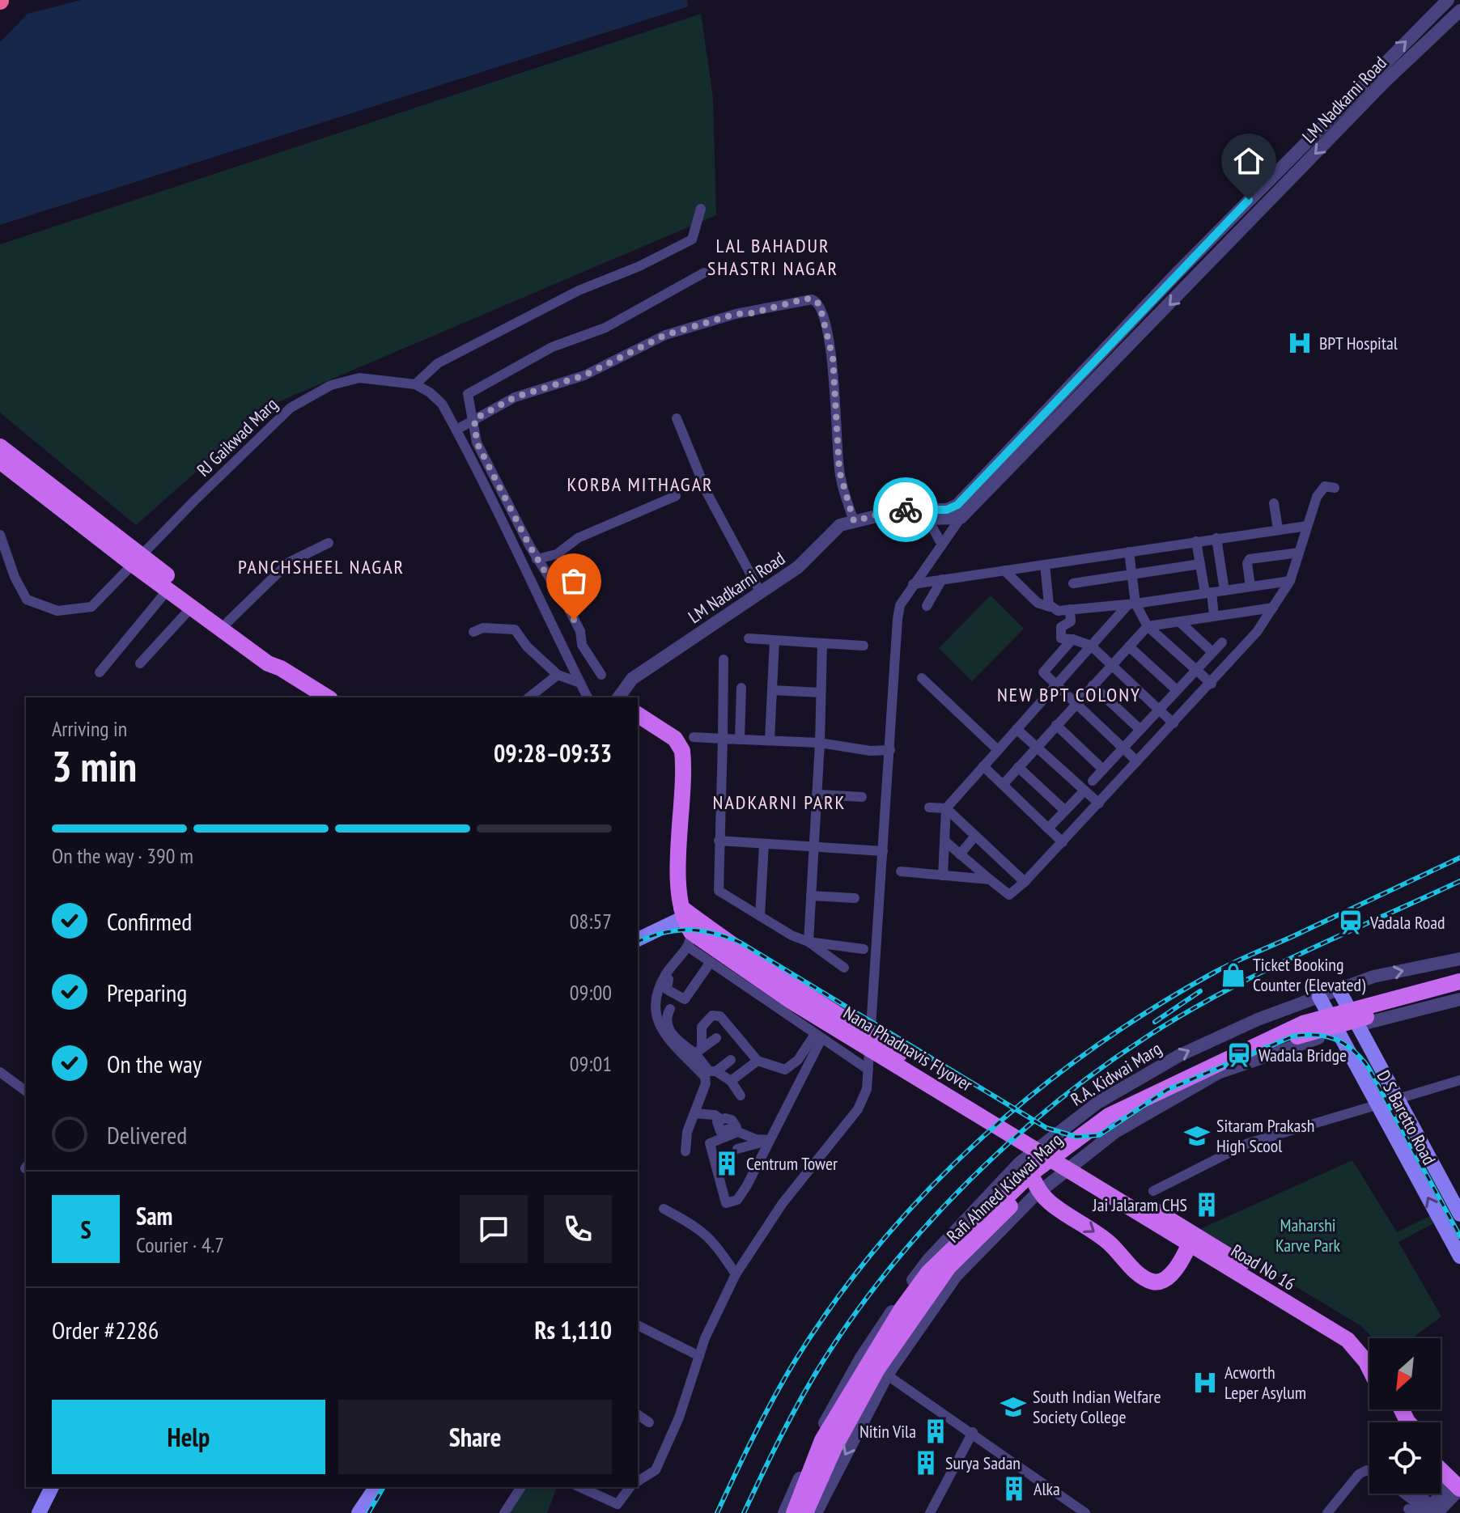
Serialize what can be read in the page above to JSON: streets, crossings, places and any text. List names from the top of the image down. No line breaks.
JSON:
{"streets":{"main road":["Nana Phadnavis Flyover","D S Baretto Road","Road No 16"],"street":["LM Nadkarni Road","RJ Gaikwad Marg","R.A. Kidwai Marg"]},"crossings":[["Nana Phadnavis Flyover","Road No 16"],["R.A. Kidwai Marg","D S Baretto Road"]],"districts":["LAL BAHADUR SHASTRI NAGAR","KORBA MITHAGAR","PANCHSHEEL NAGAR","NEW BPT COLONY","NADKARNI PARK"],"parks":["Maharshi Karve Park"],"places":{"hospital":["BPT Hospital","Acworth Leper Asylum"],"station":["Vadala Road","Wadala Bridge"],"shop":["Ticket Booking Counter (Elevated)"],"school or university":["Sitaram Prakash High Scool","South Indian Welfare Society College"],"building":["Centrum Tower","Jai Jalaram CHS","Nitin Vila","Surya Sadan","Alka"]},"north":"bottom left","page":{"heading":["3 min","Arriving in","09:28–09:33"],"panel":["Sam","Courier · 4.7","Order #2286","Rs 1,110"],"bar":"On the way · 390 m","list":[["Confirmed","08:57"],["Preparing","09:00"],["On the way","09:01"],"Delivered"],"round":"S","buttons":["Help","Share"]}}
